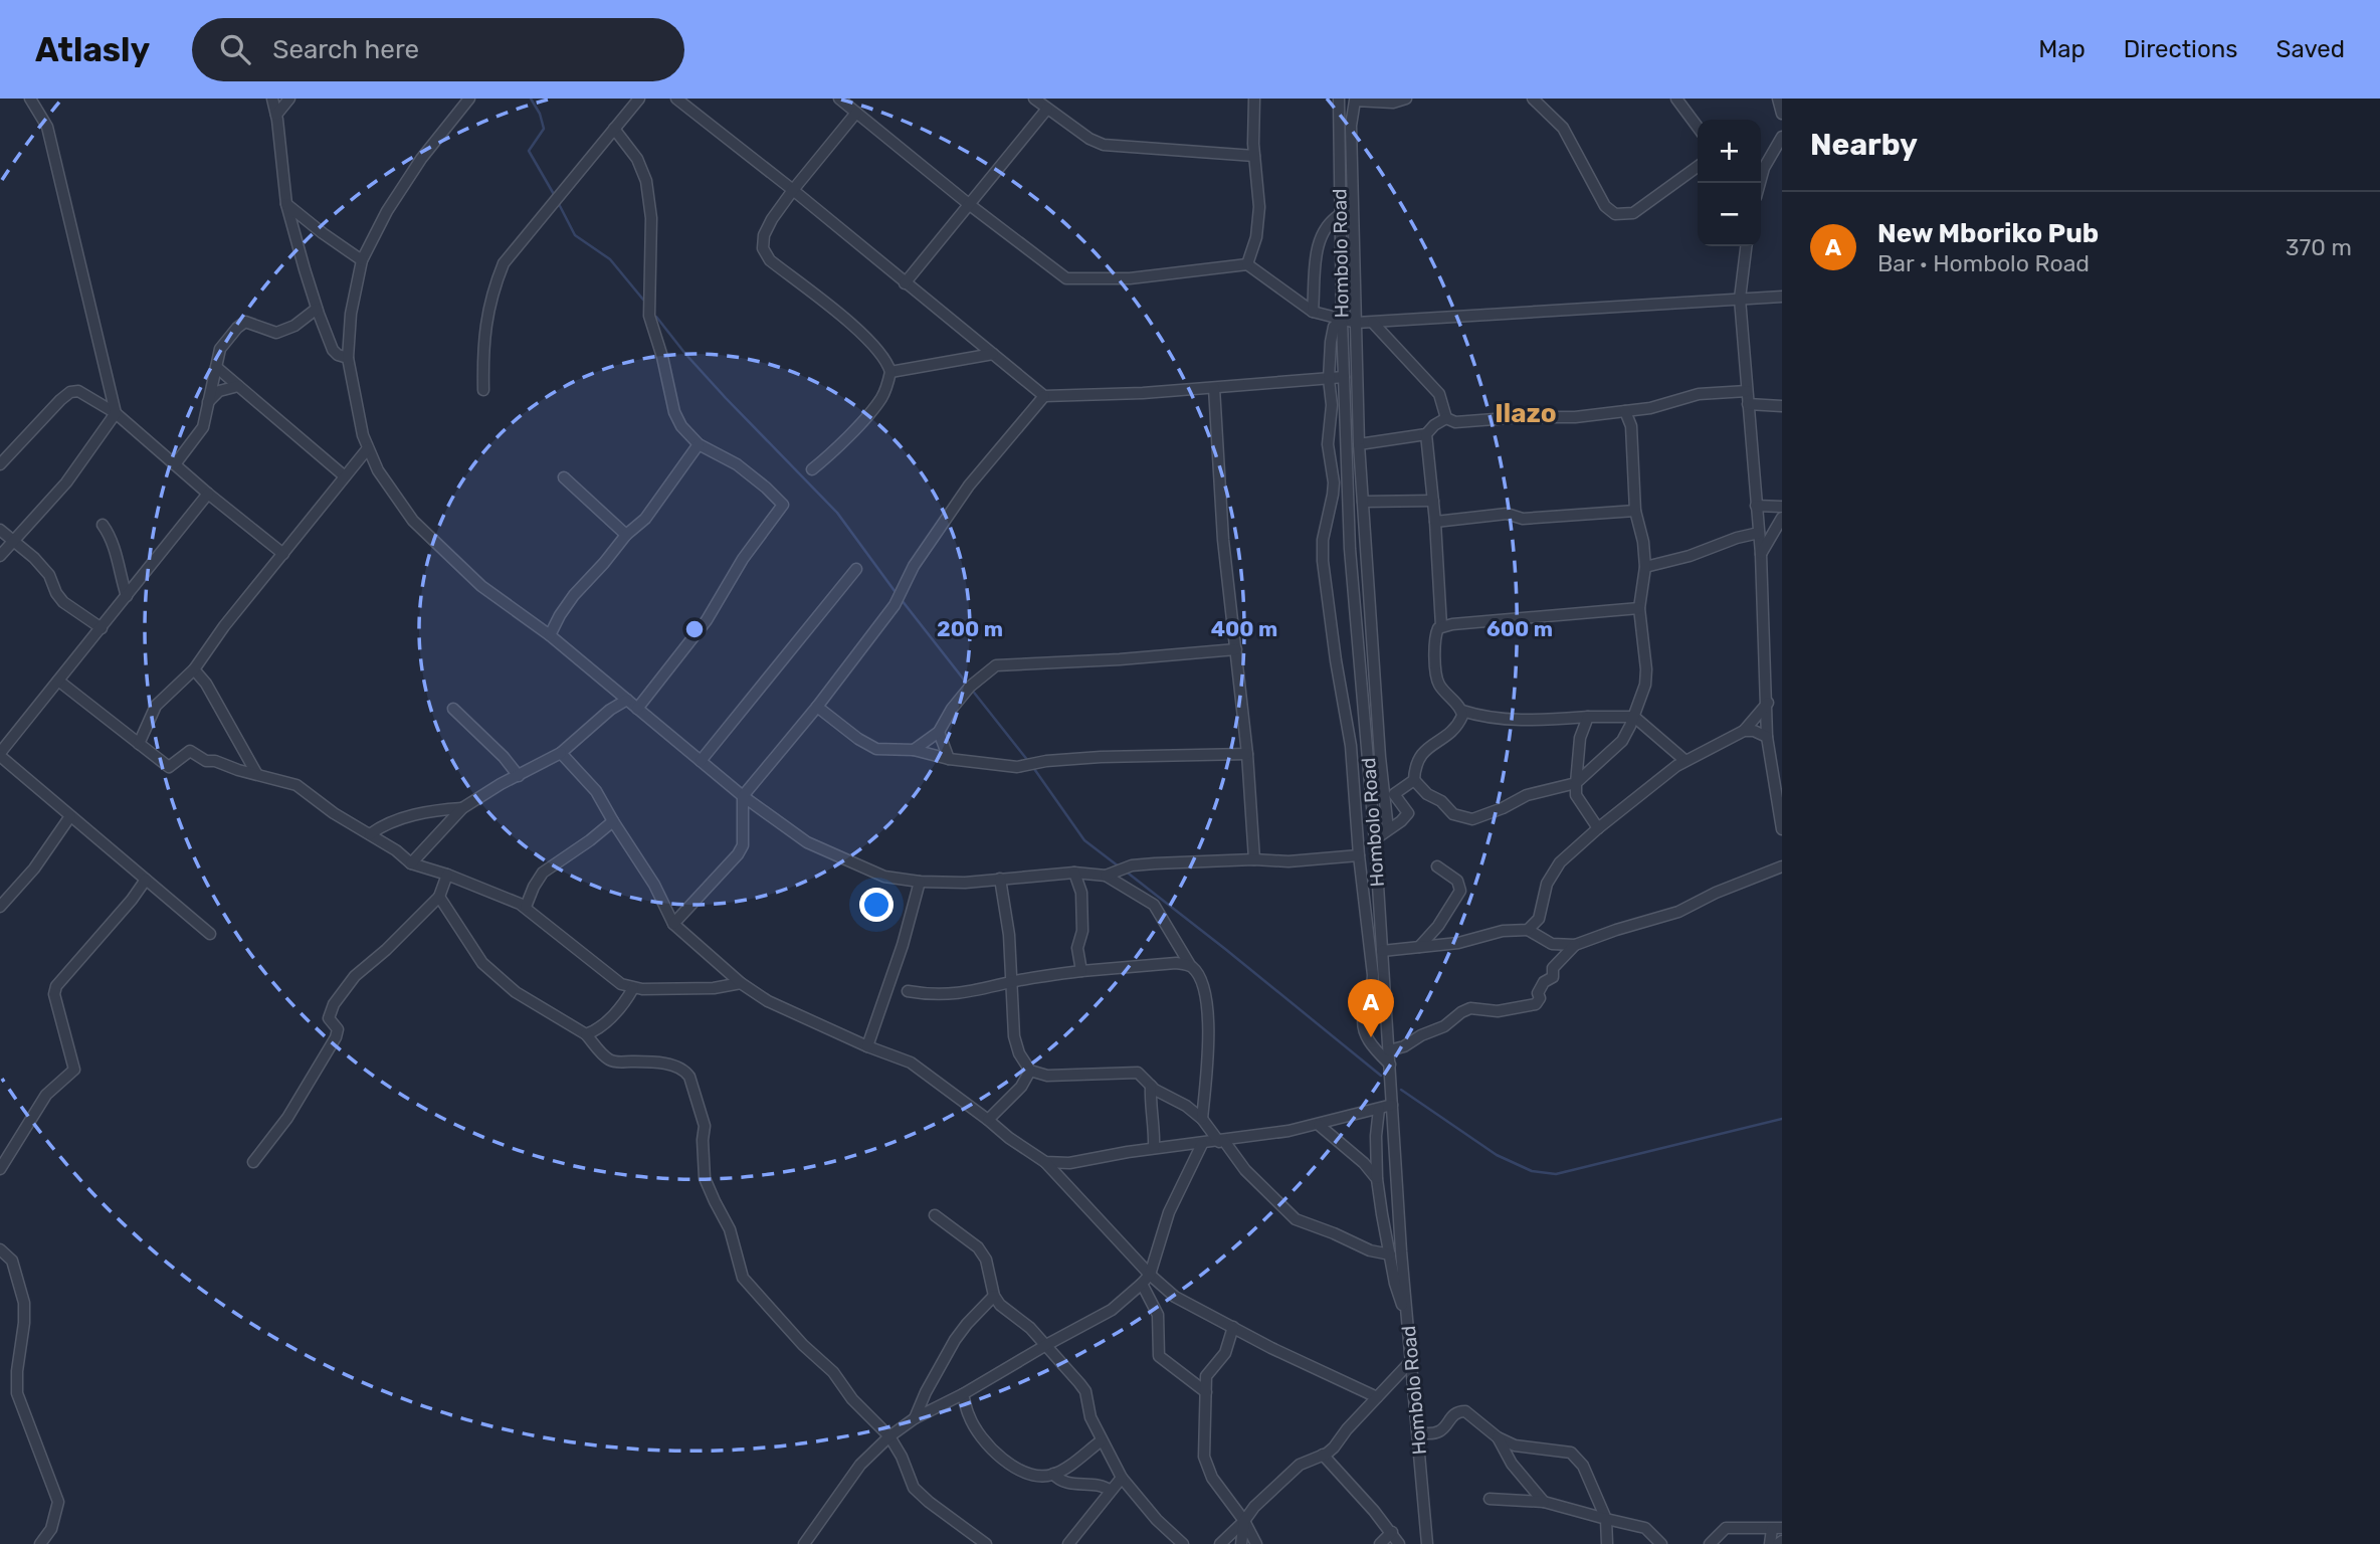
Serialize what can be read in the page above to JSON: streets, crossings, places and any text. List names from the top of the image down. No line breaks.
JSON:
{"streets":{"street":["Hombolo Road"]},"districts":["Ilazo"],"page":{"header":"Atlasly","search":"Search here","nav":["Map","Directions","Saved"],"heading":"Nearby","map_buttons":["+","−"],"list":[{"mark":"A","name":"New Mboriko Pub","note":"Bar · Hombolo Road","value":"370 m"}],"pins":"A"},"rings":["200 m","400 m","600 m"]}
